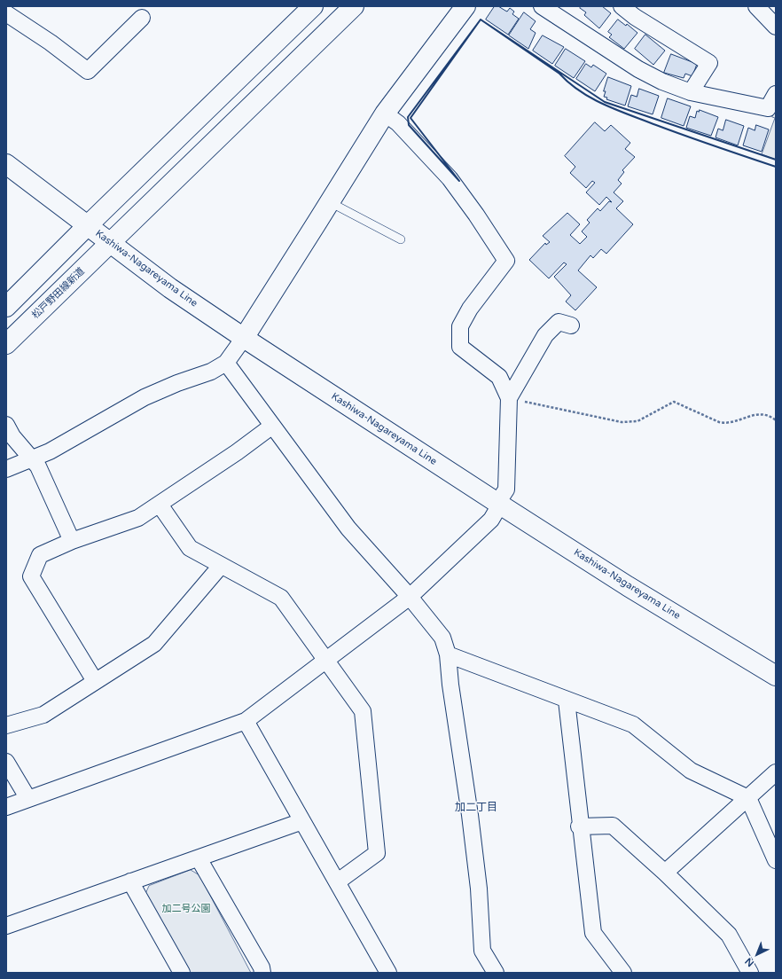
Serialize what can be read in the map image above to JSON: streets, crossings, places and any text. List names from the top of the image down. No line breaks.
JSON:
{"streets":{"main road":["Kashiwa-Nagareyama Line","松戸野田線新道"]},"crossings":[["Kashiwa-Nagareyama Line","松戸野田線新道"]],"districts":["加二丁目"],"parks":["加二号公園"],"north":"bottom left"}
